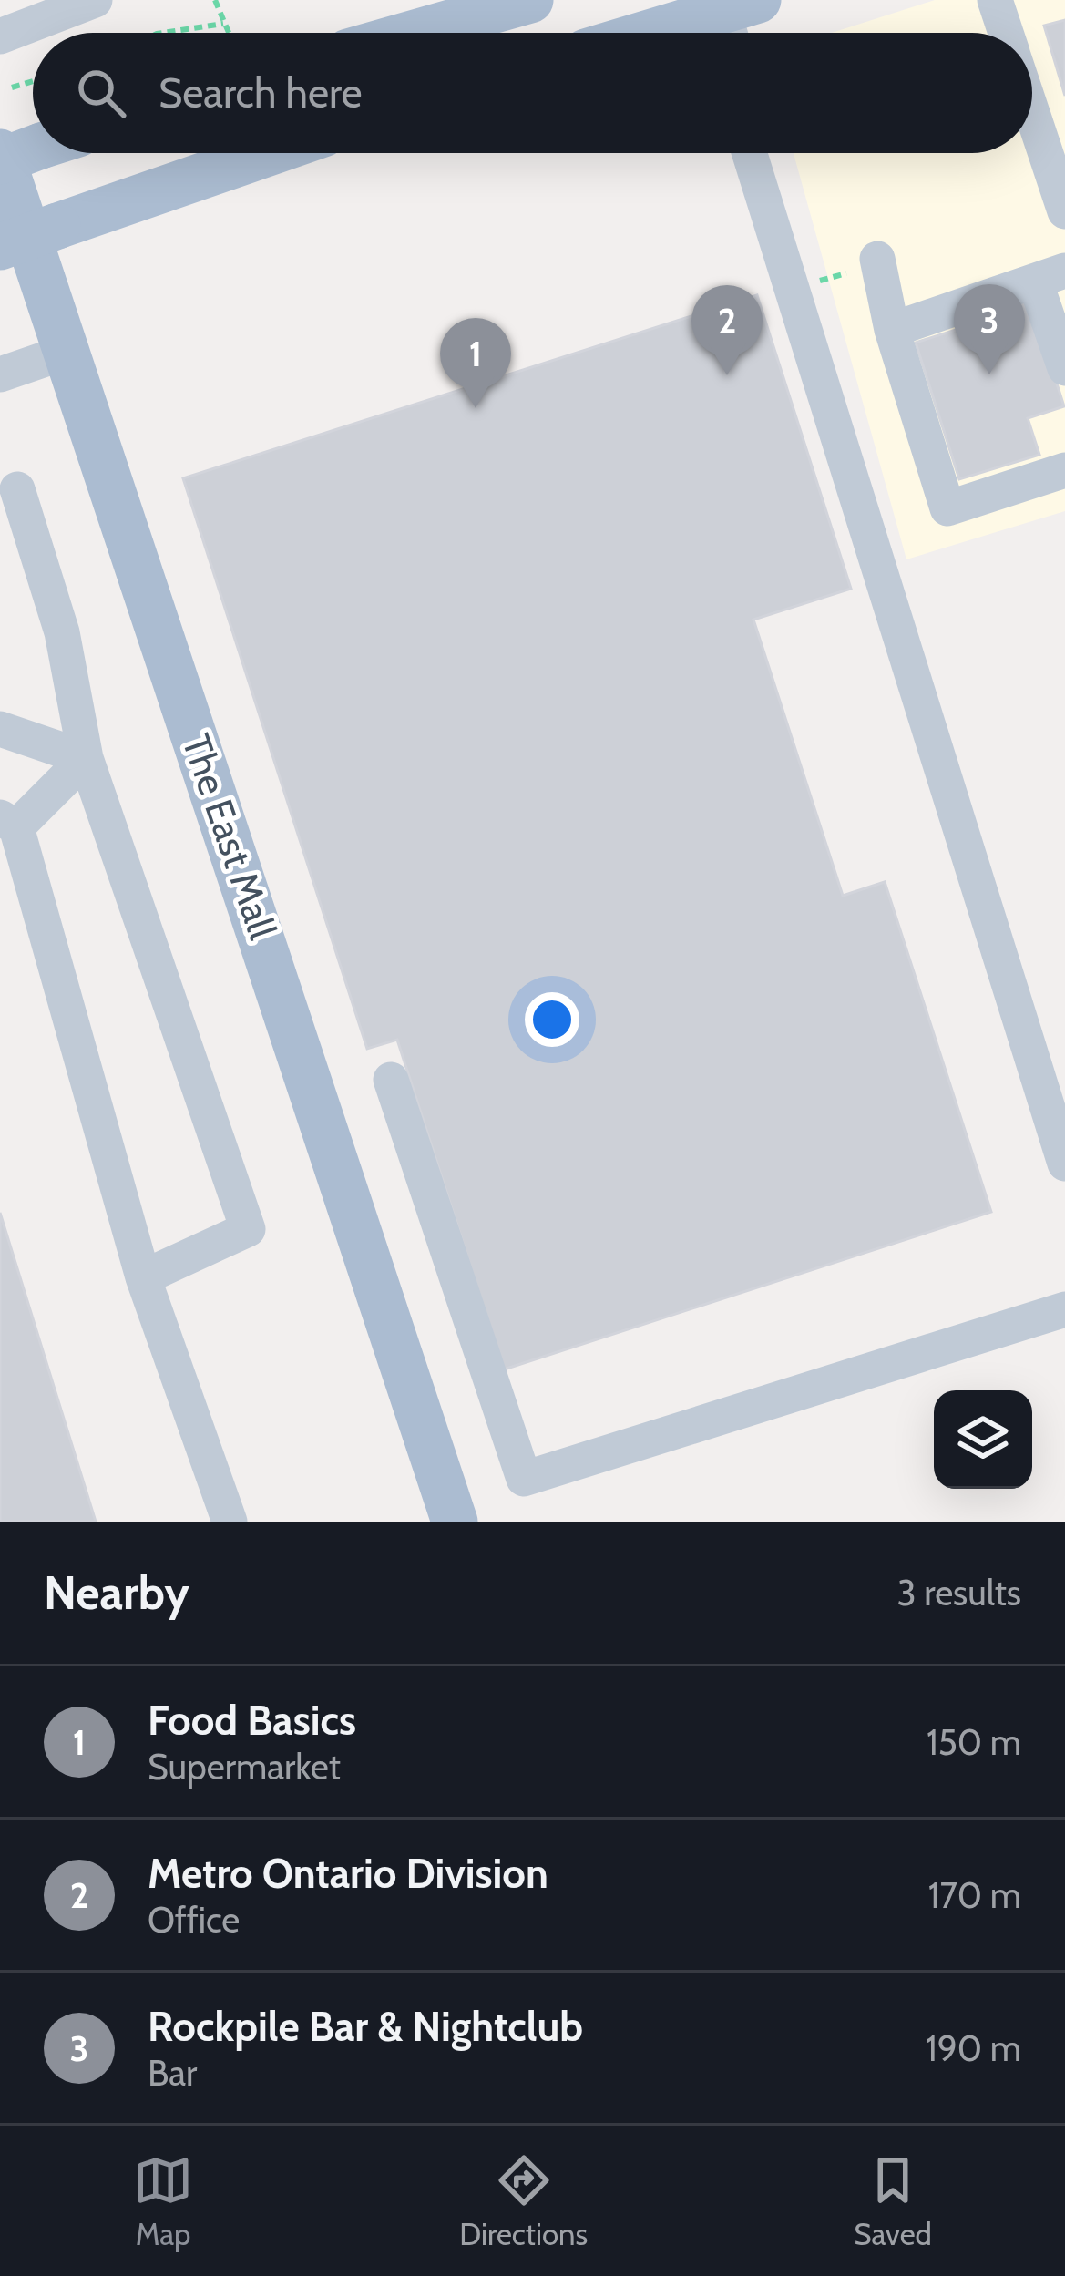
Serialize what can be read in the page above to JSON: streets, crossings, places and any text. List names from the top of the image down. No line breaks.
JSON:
{"streets":{"main road":["The East Mall"]},"page":{"search":"Search here","pins":["3","2","1"],"heading":["Nearby","3 results"],"list":[{"mark":"1","name":"Food Basics","note":"Supermarket","value":"150 m"},{"mark":"2","name":"Metro Ontario Division","note":"Office","value":"170 m"},{"mark":"3","name":"Rockpile Bar & Nightclub","note":"Bar","value":"190 m"}],"nav":["Map","Directions","Saved"]}}
